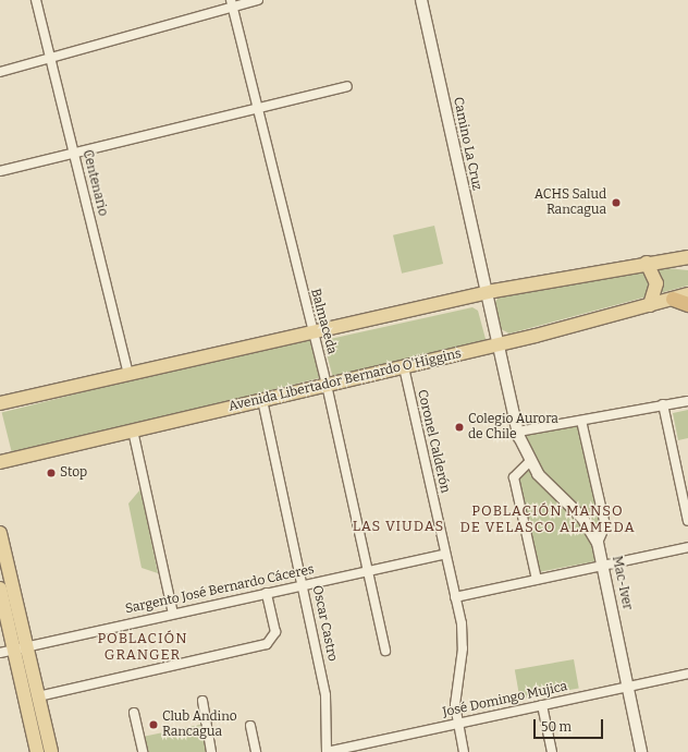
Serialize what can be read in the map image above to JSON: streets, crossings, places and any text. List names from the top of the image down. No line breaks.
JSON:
{"streets":{"main road":["Avenida Libertador Bernardo O'Higgins"],"street":["Camino La Cruz","Centenario","Balmaceda","Coronel Calderón","Mac-Iver","Sargento José Bernardo Cáceres","Oscar Castro","José Domingo Mujica"]},"crossings":[["Camino La Cruz","Mac-Iver"],["Balmaceda","Avenida Libertador Bernardo O'Higgins"],["Balmaceda","Sargento José Bernardo Cáceres"],["Avenida Libertador Bernardo O'Higgins","Coronel Calderón"],["Avenida Libertador Bernardo O'Higgins","Mac-Iver"],["Avenida Libertador Bernardo O'Higgins","Oscar Castro"],["Coronel Calderón","Sargento José Bernardo Cáceres"],["Coronel Calderón","José Domingo Mujica"],["Mac-Iver","José Domingo Mujica"],["Sargento José Bernardo Cáceres","Oscar Castro"],["Oscar Castro","José Domingo Mujica"]],"districts":["POBLACIÓN MANSO DE VELASCO ALAMEDA","LAS VIUDAS","POBLACIÓN GRANGER"],"places":["ACHS Salud Rancagua","Colegio Aurora de Chile","Stop","Club Andino Rancagua"],"scale_bar":"50 m"}
